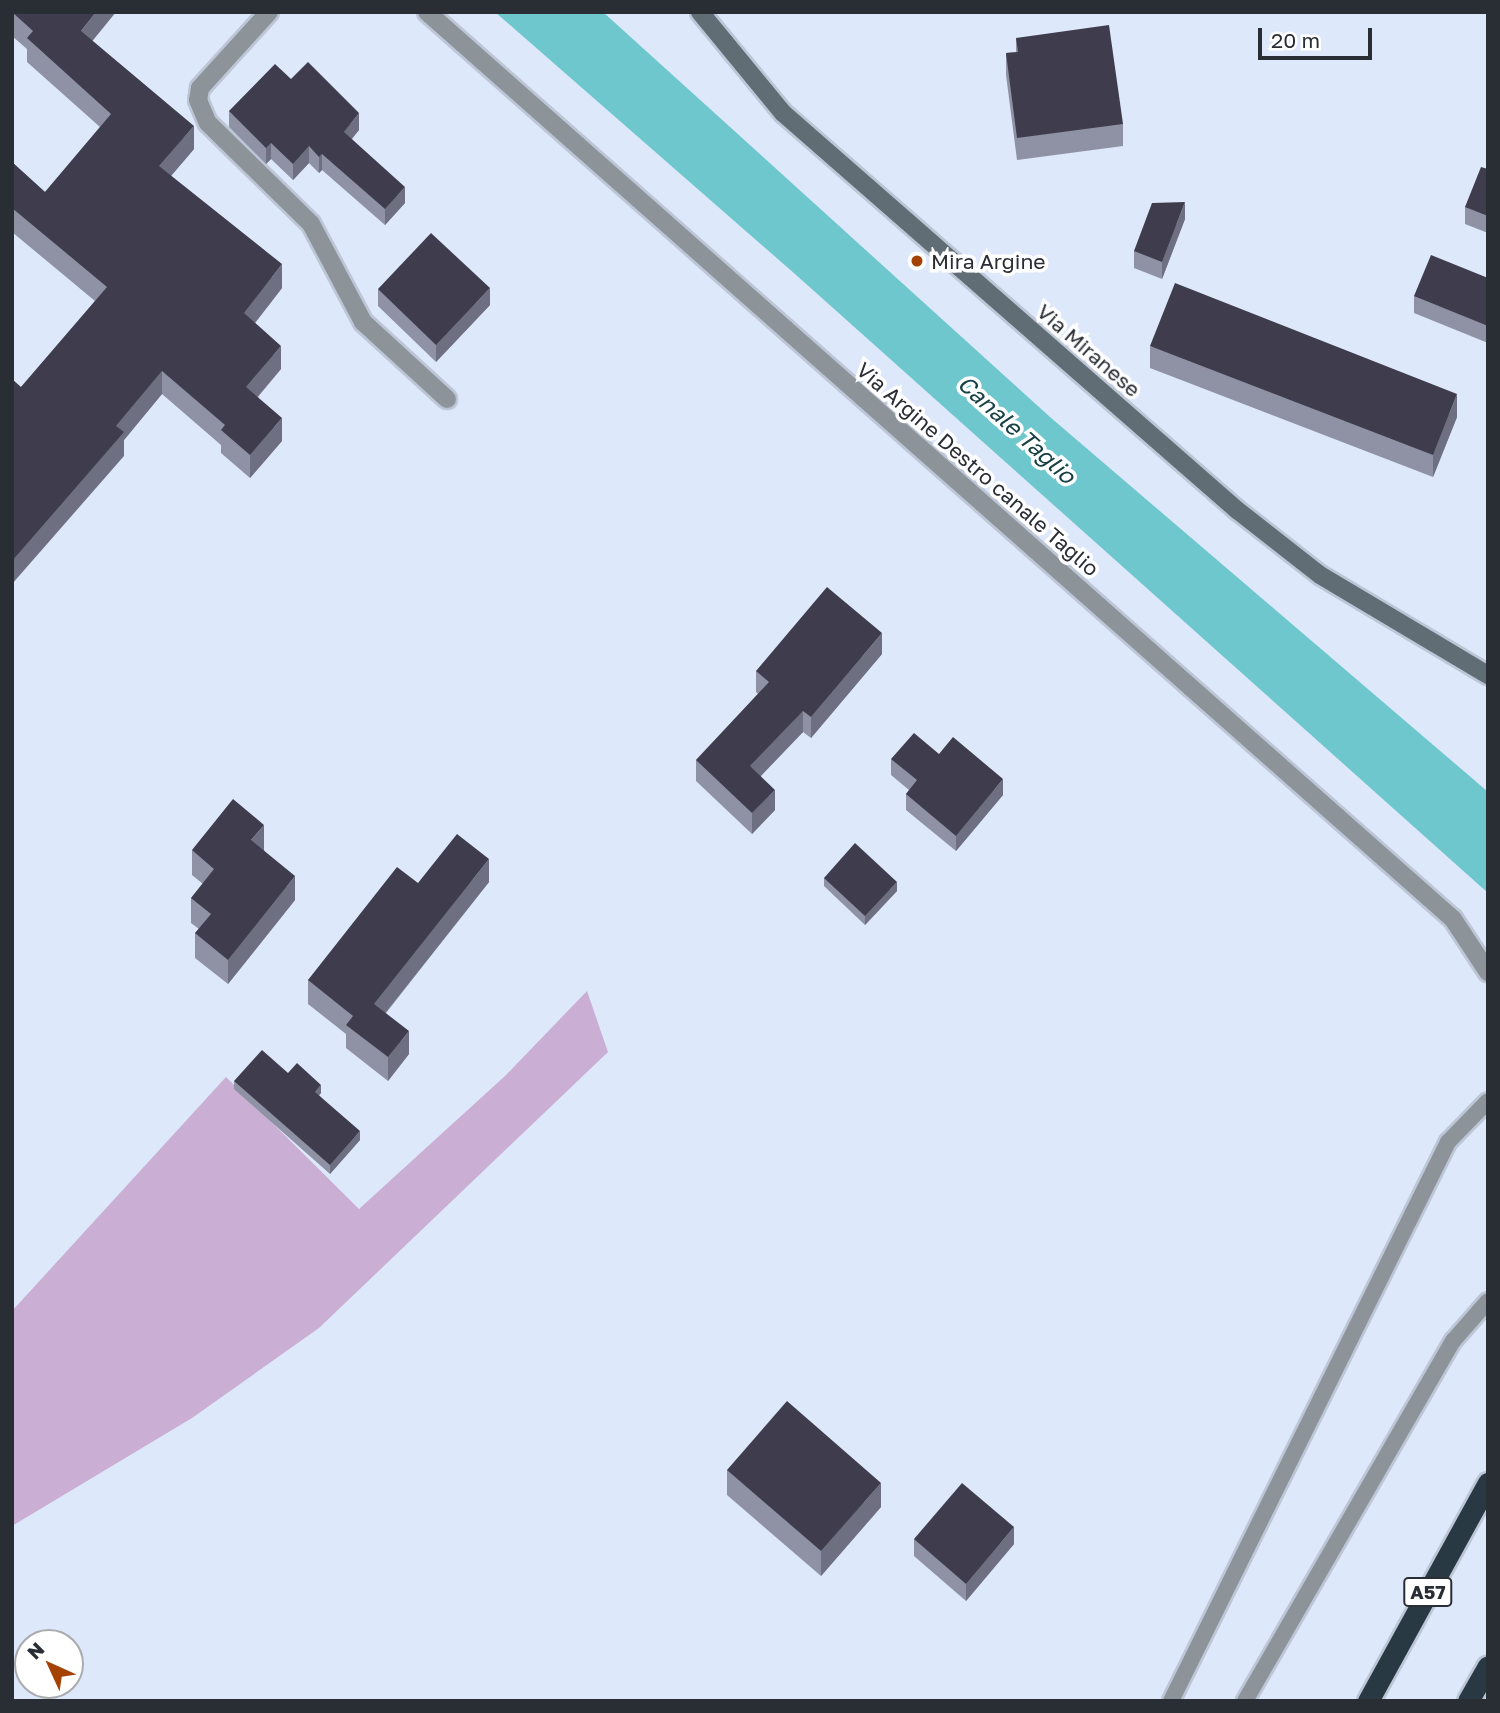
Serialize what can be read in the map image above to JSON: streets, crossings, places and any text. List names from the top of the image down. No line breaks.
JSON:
{"streets":{"highway":["A57"],"main road":["Via Miranese"],"street":["Via Argine Destro canale Taglio"]},"water":["Canale Taglio"],"places":["Mira Argine"],"scale_bar":"20 m","north":"top left"}
